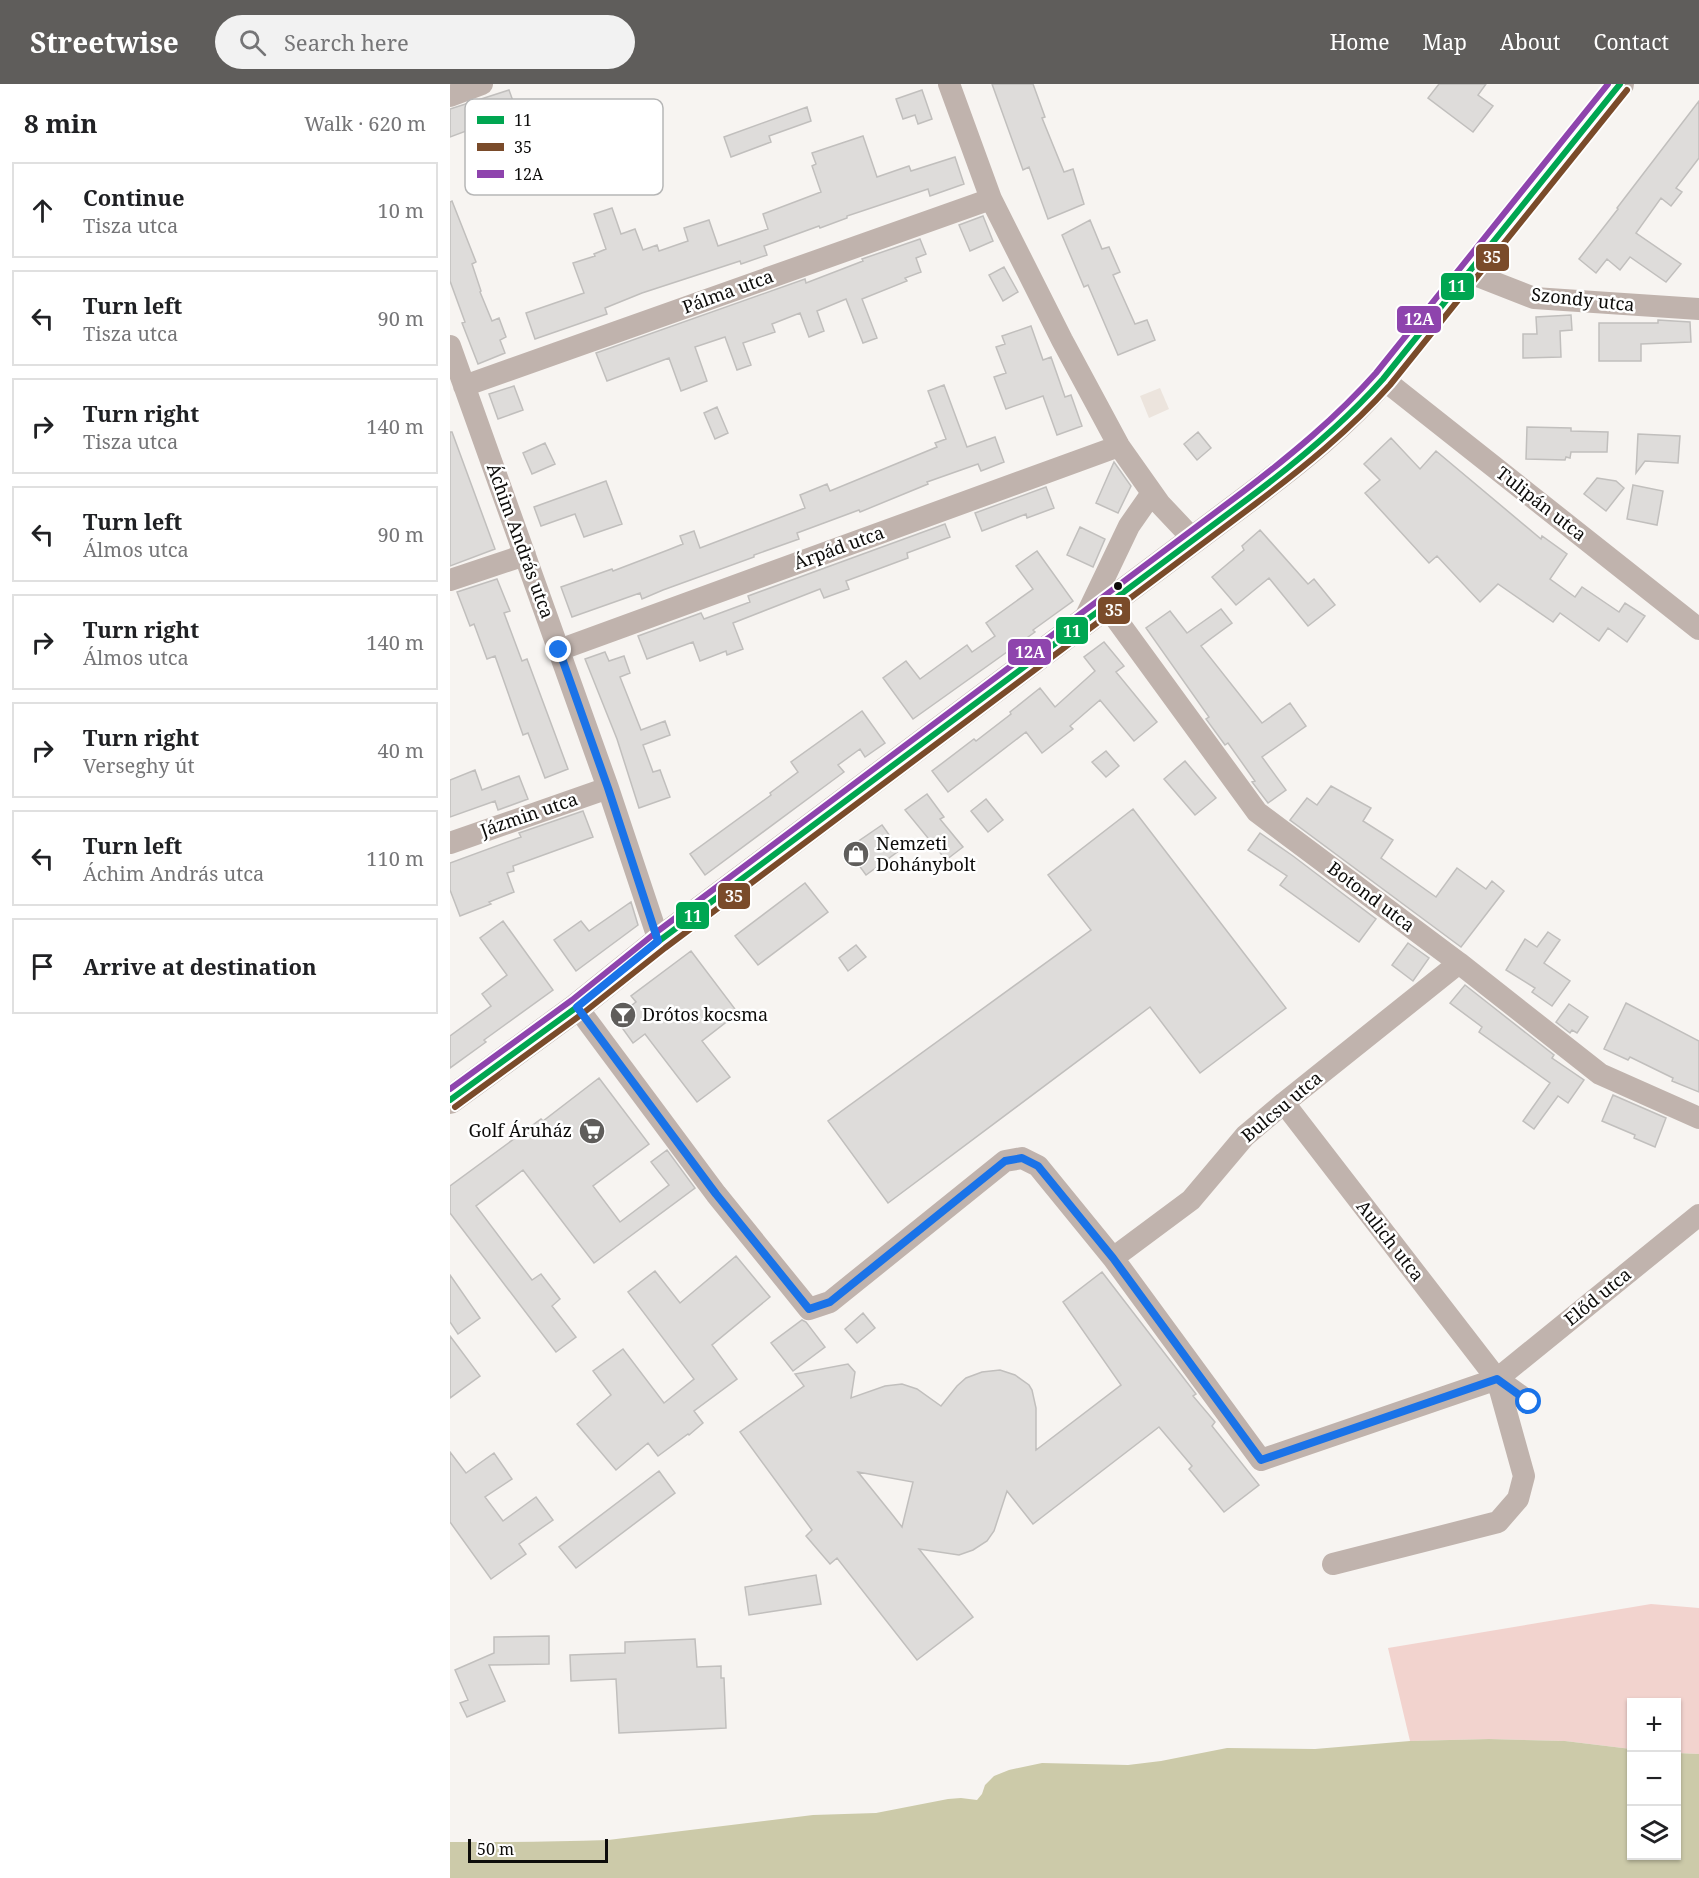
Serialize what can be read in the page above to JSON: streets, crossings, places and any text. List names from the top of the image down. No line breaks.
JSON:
{"streets":{"street":["Pálma utca","Szondy utca","Tulipán utca","Áchim András utca","Árpád utca","Jázmin utca","Botond utca","Bulcsu utca","Aulich utca","Előd utca"]},"crossings":[["Pálma utca","Áchim András utca"],["Áchim András utca","Árpád utca"],["Áchim András utca","Jázmin utca"],["Botond utca","Bulcsu utca"],["Bulcsu utca","Aulich utca"],["Aulich utca","Előd utca"]],"places":{"shop":["Nemzeti Dohánybolt"],"bar":["Drótos kocsma"],"supermarket":["Golf Áruház"]},"lines":["transit line 11","transit line 12A","transit line 35"],"legend":["11","35","12A"],"scale_bar":"50 m","page":{"header":"Streetwise","search":"Search here","nav":["Home","Map","About","Contact"],"heading":["8 min","Walk · 620 m"],"list":[["Continue","Tisza utca","10 m"],["Turn left","Tisza utca","90 m"],["Turn right","Tisza utca","140 m"],["Turn left","Álmos utca","90 m"],["Turn right","Álmos utca","140 m"],["Turn right","Verseghy út","40 m"],["Turn left","Áchim András utca","110 m"],"Arrive at destination"],"map_buttons":["+","−"],"scale":"50 m"}}
